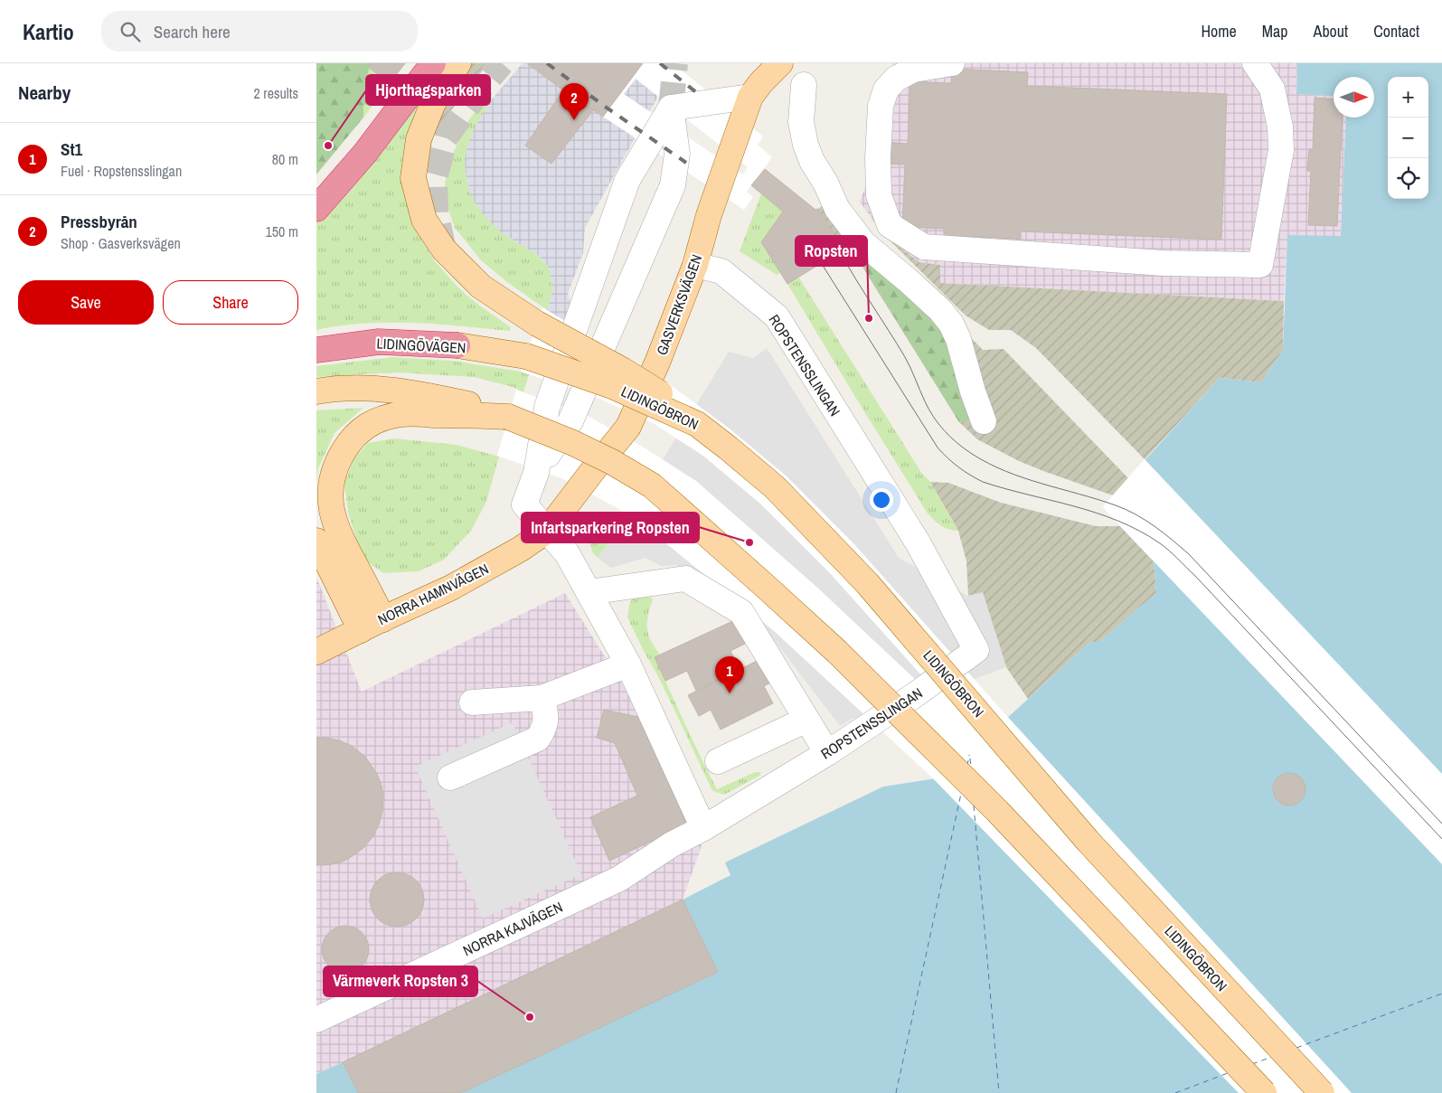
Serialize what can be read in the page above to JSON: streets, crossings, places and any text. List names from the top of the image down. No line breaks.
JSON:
{"streets":{"highway":["LIDINGÖVÄGEN"],"main road":["GASVERKSVÄGEN","LIDINGÖBRON","NORRA HAMNVÄGEN"],"street":["ROPSTENSSLINGAN","NORRA KAJVÄGEN"]},"crossings":[["GASVERKSVÄGEN","ROPSTENSSLINGAN"],["GASVERKSVÄGEN","NORRA HAMNVÄGEN"],["LIDINGÖVÄGEN","LIDINGÖBRON"],["ROPSTENSSLINGAN","NORRA KAJVÄGEN"]],"places":["Hjorthagsparken","Ropsten","Infartsparkering Ropsten","Värmeverk Ropsten 3"],"north":"right","page":{"header":"Kartio","search":"Search here","nav":["Home","Map","About","Contact"],"heading":["Nearby","2 results"],"map_buttons":["+","−"],"pins":["2","1"],"list":[{"mark":"1","name":"St1","note":"Fuel · Ropstensslingan","value":"80 m"},{"mark":"2","name":"Pressbyrån","note":"Shop · Gasverksvägen","value":"150 m"}],"buttons":["Save","Share"]}}
